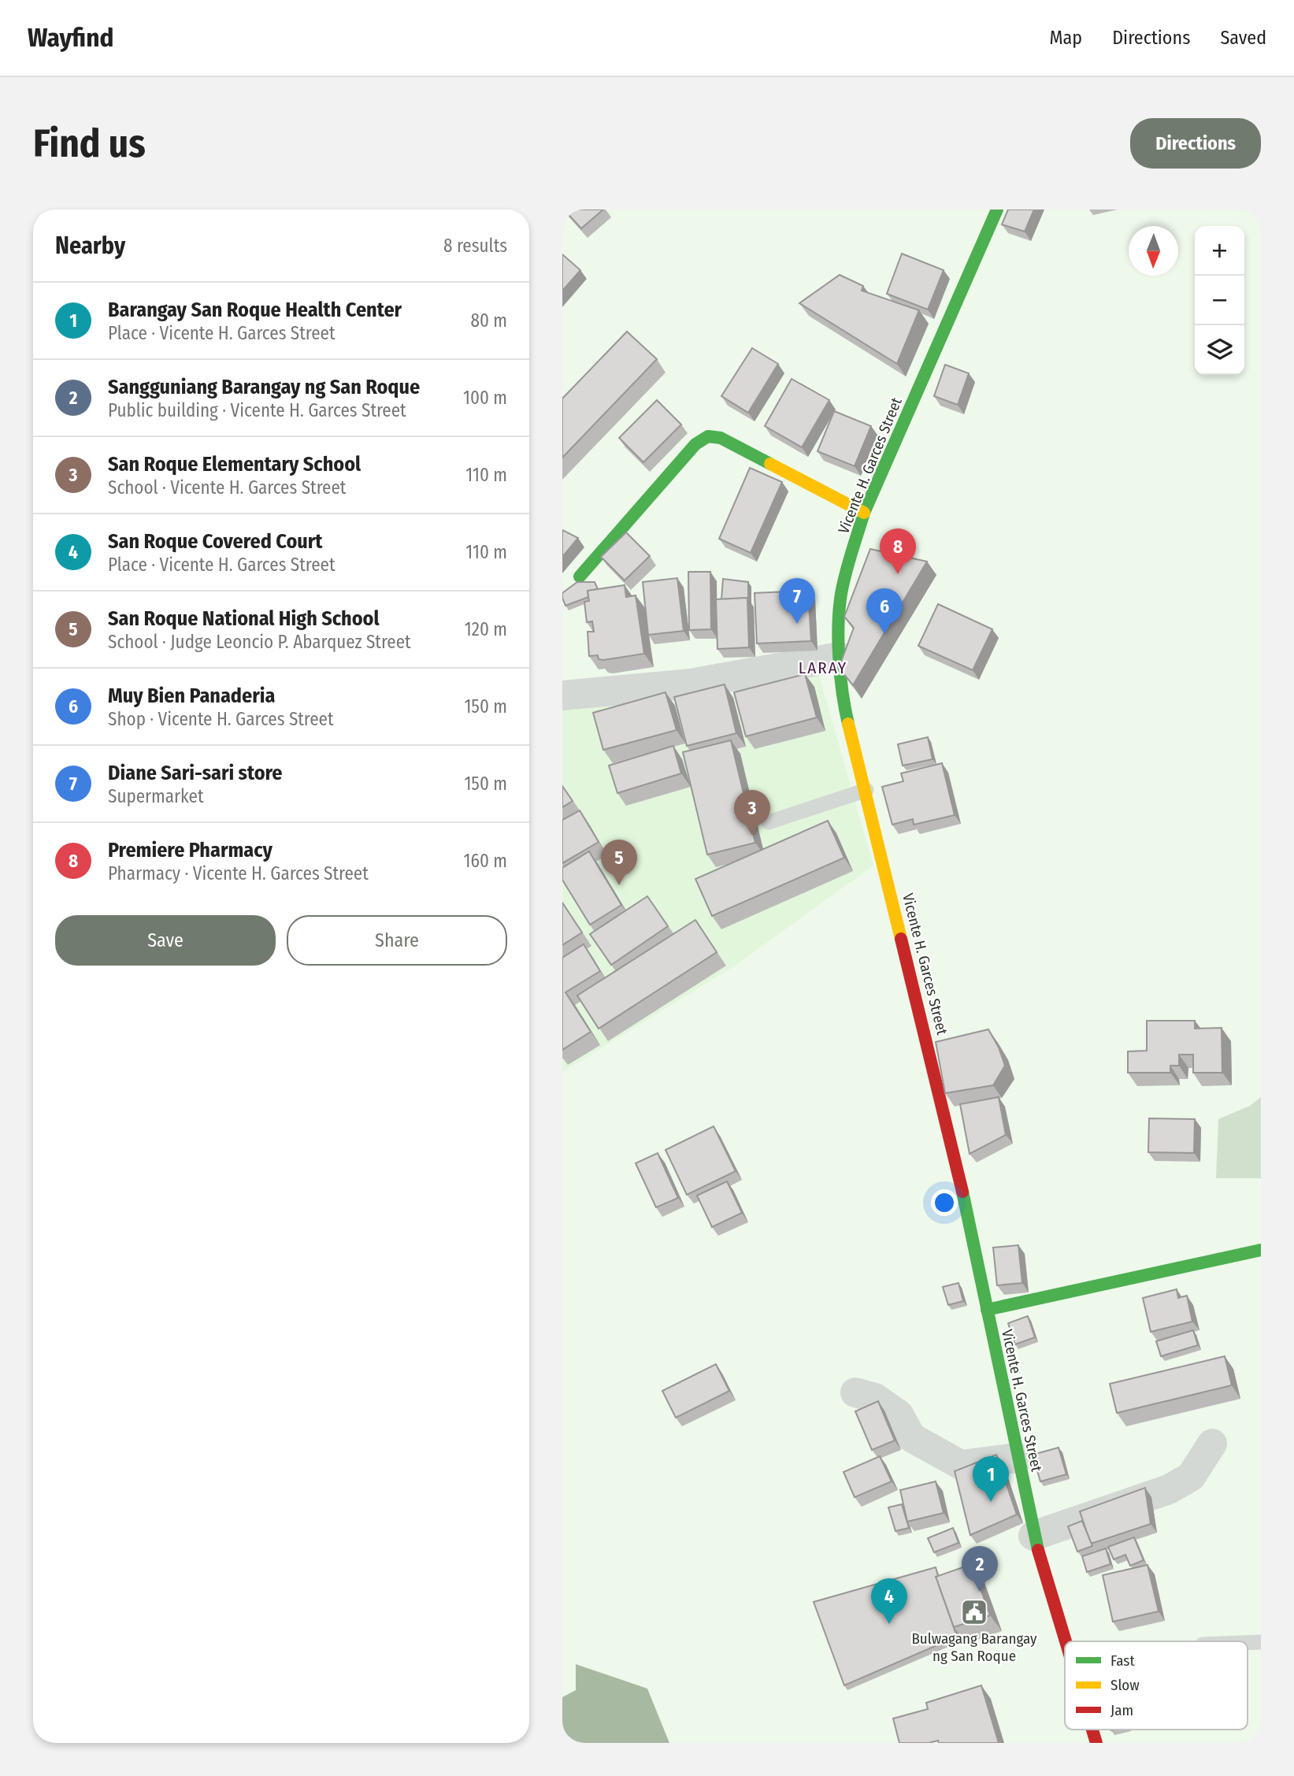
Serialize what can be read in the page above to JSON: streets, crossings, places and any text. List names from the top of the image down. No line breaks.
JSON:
{"streets":{"street":["Vicente H. Garces Street"]},"districts":["LARAY"],"places":{"public building":["Bulwagang Barangay ng San Roque"]},"legend":["Fast","Slow","Jam"],"north":"bottom","page":{"header":"Wayfind","nav":["Map","Directions","Saved"],"buttons":["Directions",["Save","Share"]],"title":"Find us","heading":["Nearby","8 results"],"map_buttons":["+","−"],"list":[{"mark":"1","name":"Barangay San Roque Health Center","note":"Place · Vicente H. Garces Street","value":"80 m"},{"mark":"2","name":"Sangguniang Barangay ng San Roque","note":"Public building · Vicente H. Garces Street","value":"100 m"},{"mark":"3","name":"San Roque Elementary School","note":"School · Vicente H. Garces Street","value":"110 m"},{"mark":"4","name":"San Roque Covered Court","note":"Place · Vicente H. Garces Street","value":"110 m"},{"mark":"5","name":"San Roque National High School","note":"School · Judge Leoncio P. Abarquez Street","value":"120 m"},{"mark":"6","name":"Muy Bien Panaderia","note":"Shop · Vicente H. Garces Street","value":"150 m"},{"mark":"7","name":"Diane Sari-sari store","note":"Supermarket","value":"150 m"},{"mark":"8","name":"Premiere Pharmacy","note":"Pharmacy · Vicente H. Garces Street","value":"160 m"}],"pins":["8","7","6","3","5","1","2","4"]}}
